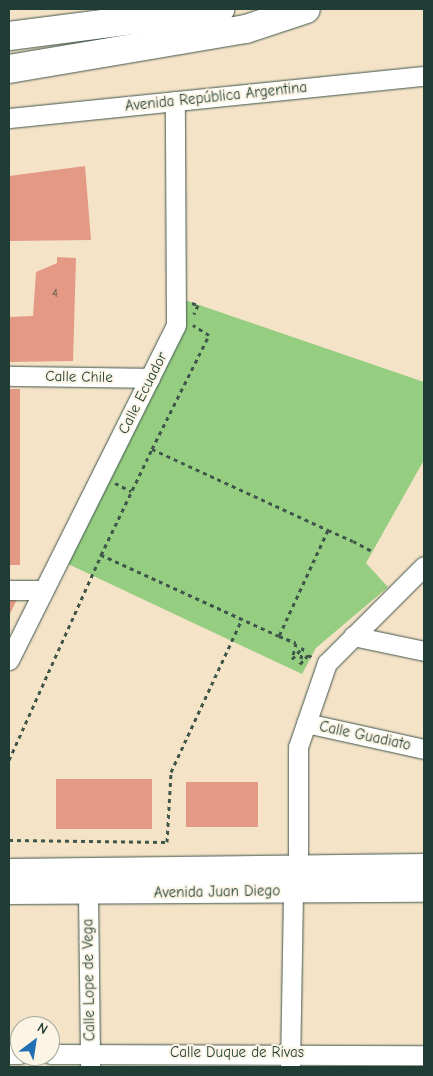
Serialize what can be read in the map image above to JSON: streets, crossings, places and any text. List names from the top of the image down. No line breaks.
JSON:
{"streets":{"street":["Avenida República Argentina","Calle Chile","Calle Ecuador","Calle Guadiato","Avenida Juan Diego","Calle Lope de Vega","Calle Duque de Rivas"]},"crossings":[["Avenida República Argentina","Calle Ecuador"],["Calle Chile","Calle Ecuador"],["Avenida Juan Diego","Calle Lope de Vega"],["Calle Lope de Vega","Calle Duque de Rivas"]],"house_numbers":["4"],"north":"top right"}
